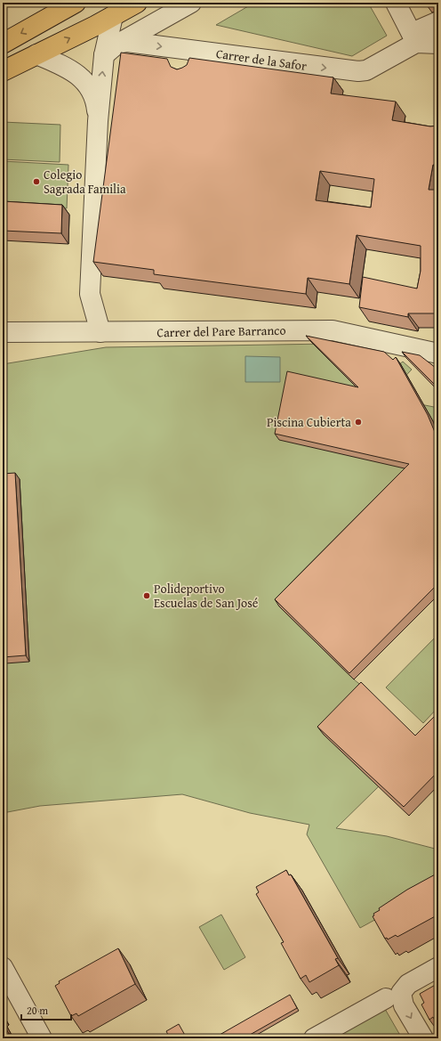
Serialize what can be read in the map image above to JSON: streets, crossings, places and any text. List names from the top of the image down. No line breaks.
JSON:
{"streets":{"street":["Carrer de la Safor","Carrer del Pare Barranco"]},"one_way":["Carrer de la Safor"],"places":["Colegio Sagrada Familia","Piscina Cubierta","Polideportivo Escuelas de San José"],"scale_bar":"20 m"}
